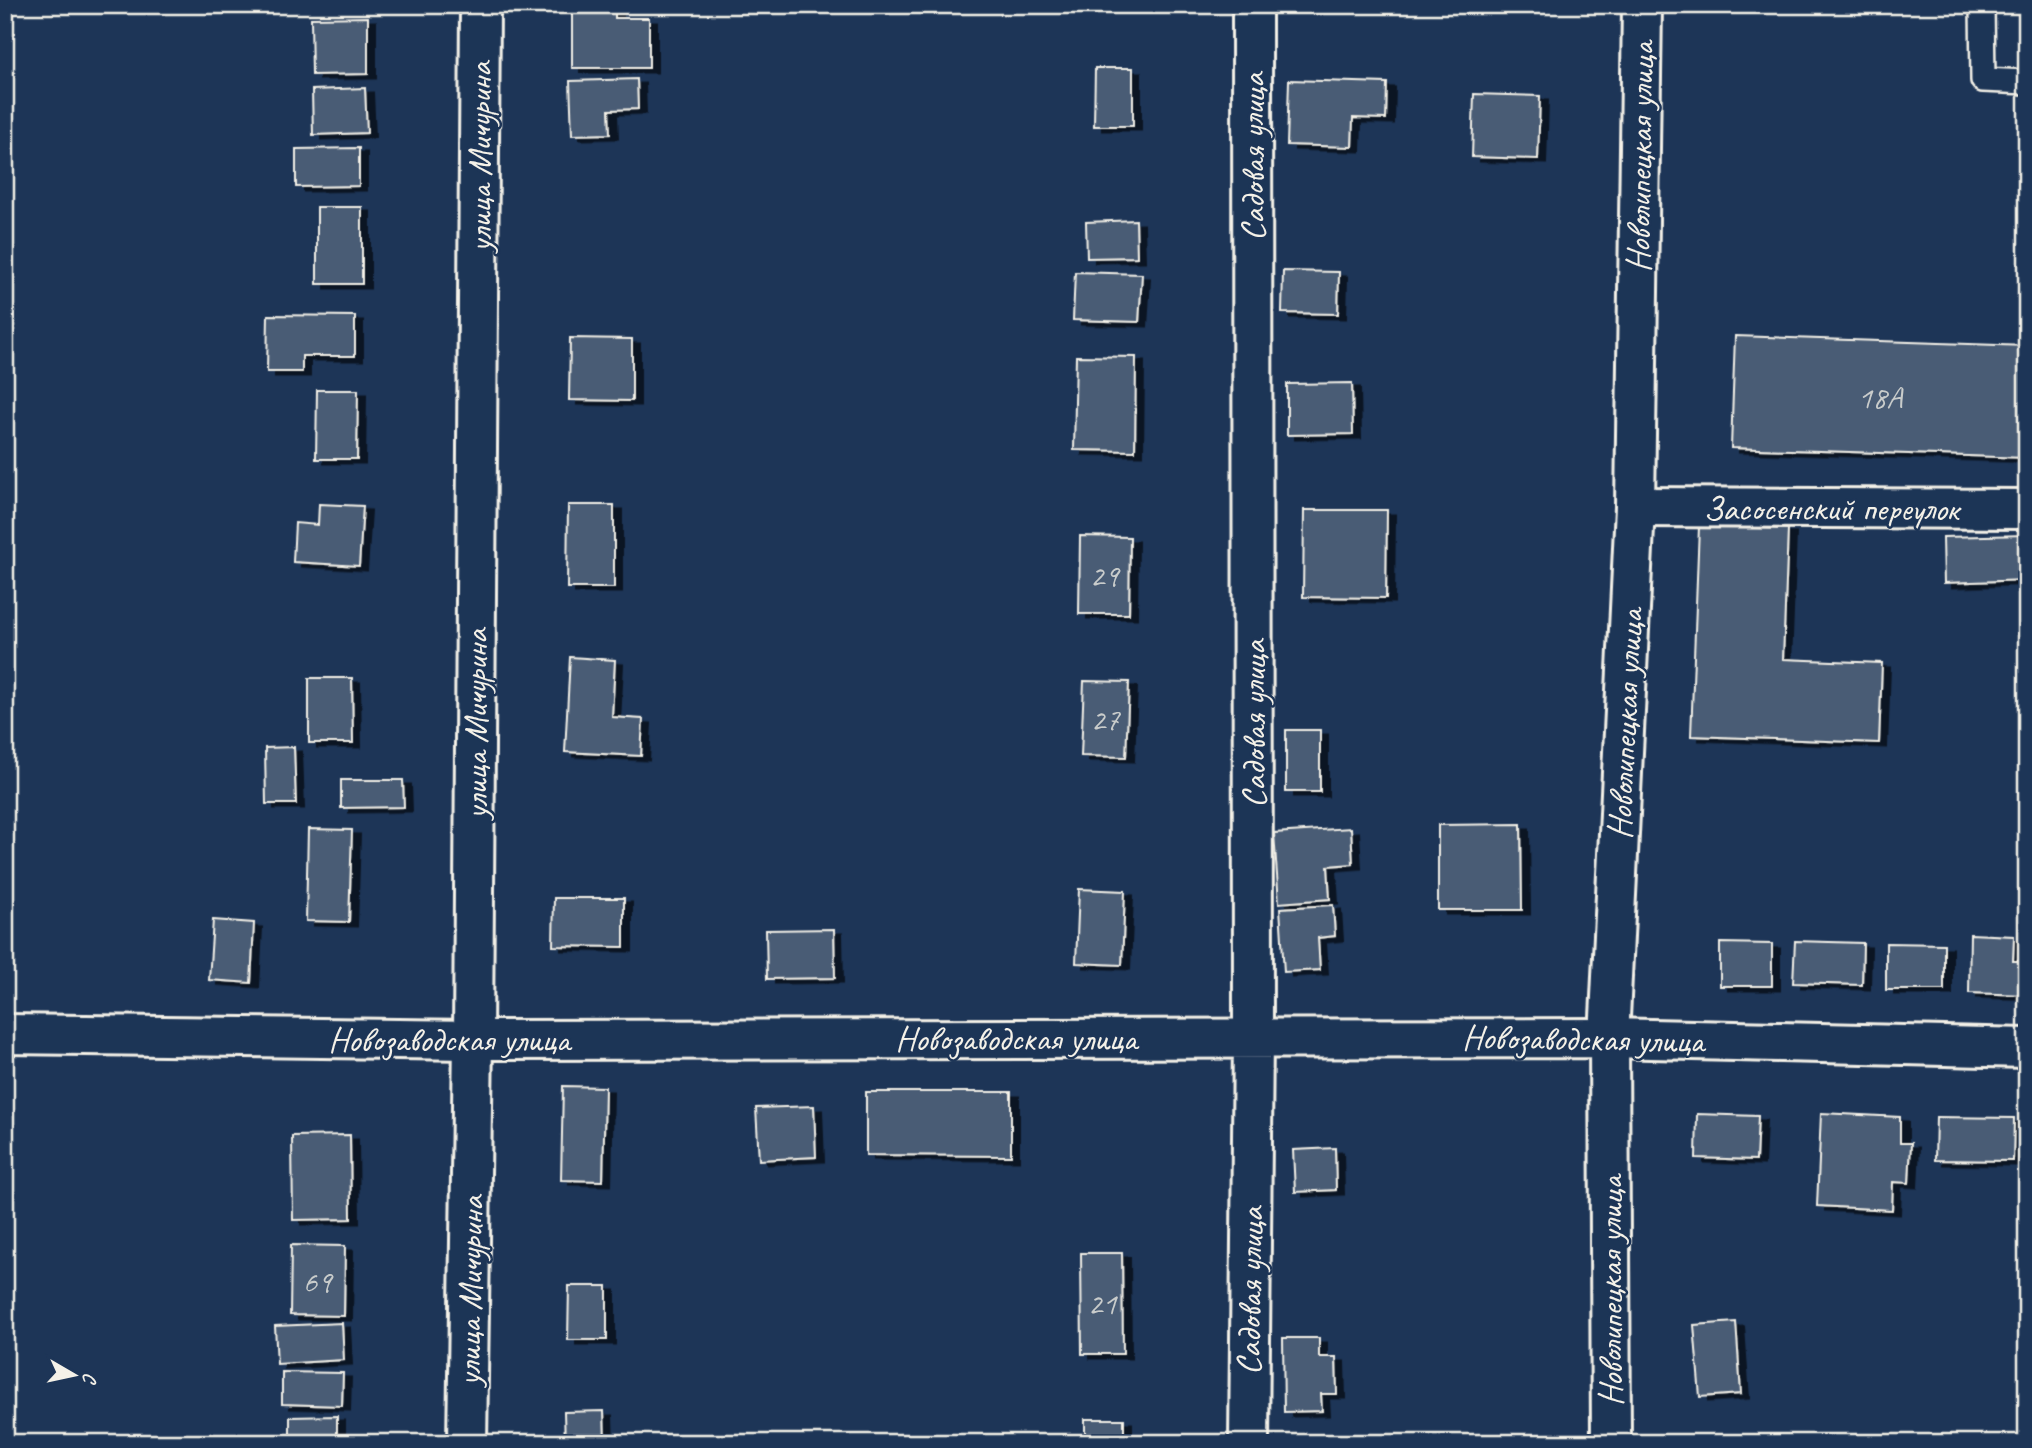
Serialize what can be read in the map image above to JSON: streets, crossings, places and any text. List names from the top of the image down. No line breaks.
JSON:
{"streets":{"street":["улица Мичурина","Садовая улица","Новолипецкая улица","Засосенский переулок","Новозаводская улица"]},"crossings":[["улица Мичурина","Новозаводская улица"],["Садовая улица","Новозаводская улица"],["Новолипецкая улица","Засосенский переулок"],["Новолипецкая улица","Новозаводская улица"]],"house_numbers":["18А","29","27","69","21"],"north":"right"}
